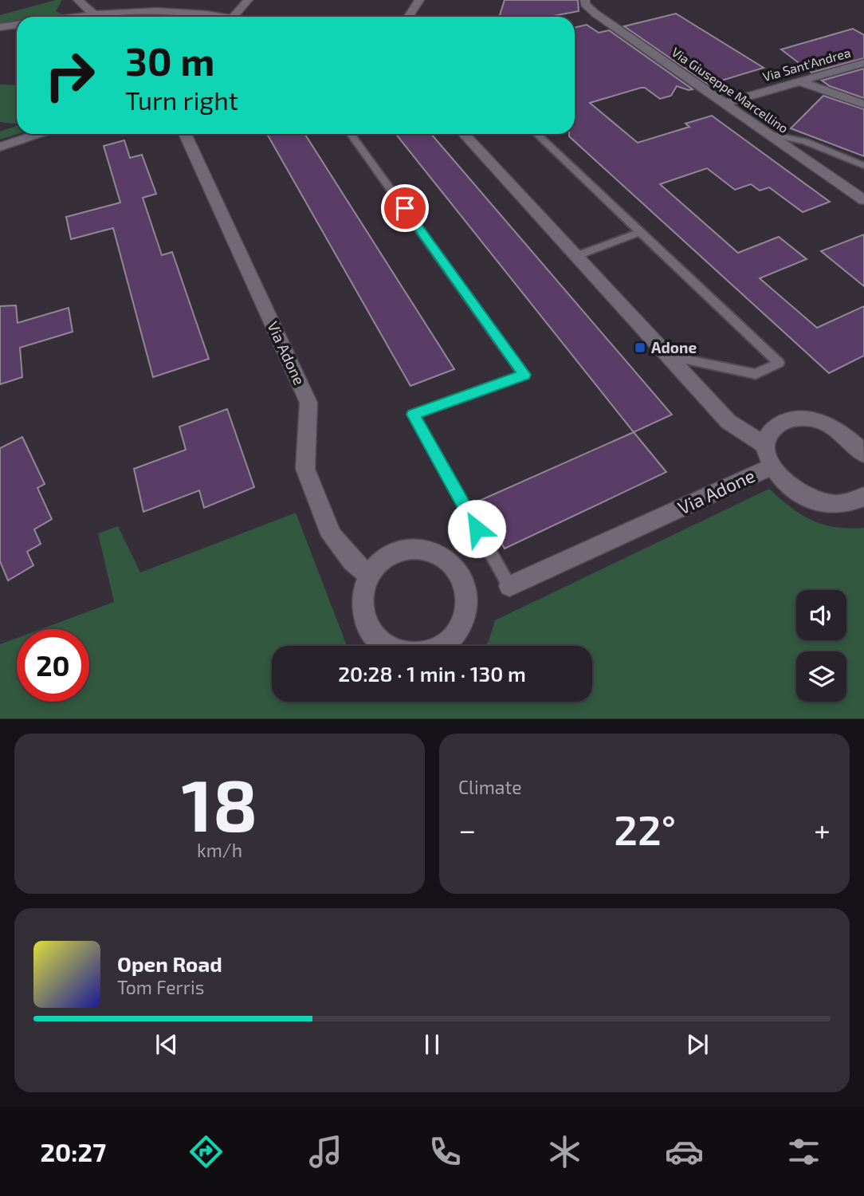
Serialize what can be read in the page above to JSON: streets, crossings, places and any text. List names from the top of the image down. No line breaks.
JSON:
{"streets":{"street":["Via Sant'Andrea","Via Giuseppe Marcellino","Via Adone"]},"crossings":[["Via Sant'Andrea","Via Giuseppe Marcellino"]],"places":{"transit":["Adone"]},"page":{"turn":["30 m","Turn right"],"limit":"20","trip":"20:28 · 1 min · 130 m","tile":[["18","km/h"],"Climate"],"heat":["−","22°","+"],"song":["Open Road","Tom Ferris"],"tabs":"20:27"}}
